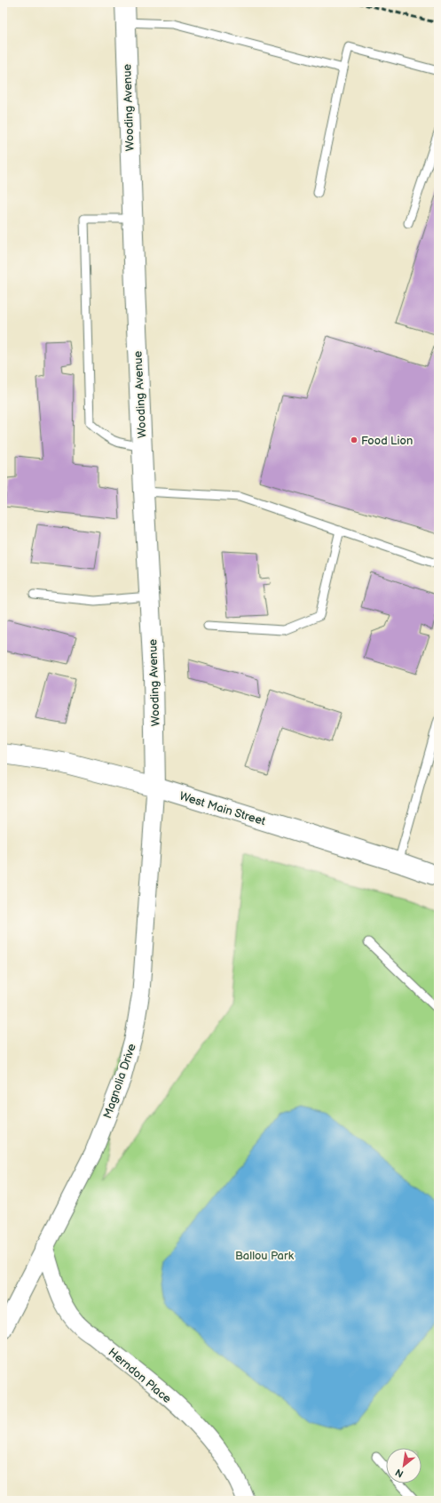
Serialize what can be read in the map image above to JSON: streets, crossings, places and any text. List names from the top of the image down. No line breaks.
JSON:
{"streets":{"street":["Wooding Avenue","West Main Street","Magnolia Drive","Herndon Place"]},"crossings":[["Wooding Avenue","West Main Street"],["Wooding Avenue","Magnolia Drive"],["West Main Street","Magnolia Drive"],["Magnolia Drive","Herndon Place"]],"parks":["Ballou Park"],"places":["Food Lion"],"north":"bottom left"}
